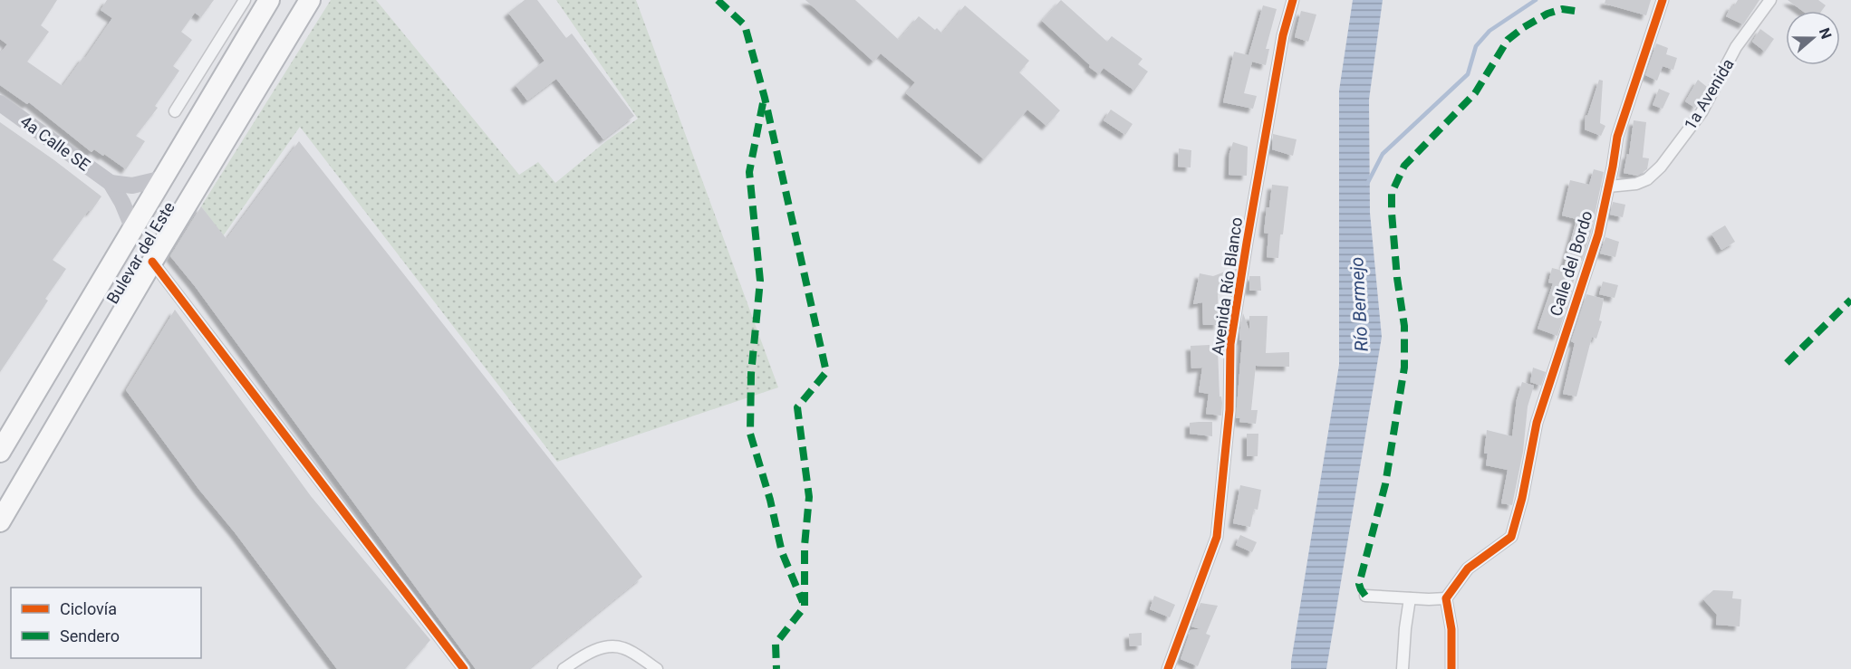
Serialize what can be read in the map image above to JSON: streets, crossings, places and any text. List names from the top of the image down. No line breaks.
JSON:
{"streets":{"highway":["Bulevar del Este"],"street":["1a Avenida","4a Calle SE","Calle del Bordo","Avenida Río Blanco"]},"crossings":[["1a Avenida","Calle del Bordo"]],"water":["Río Bermejo"],"legend":["Ciclovía","Sendero"],"north":"right"}
